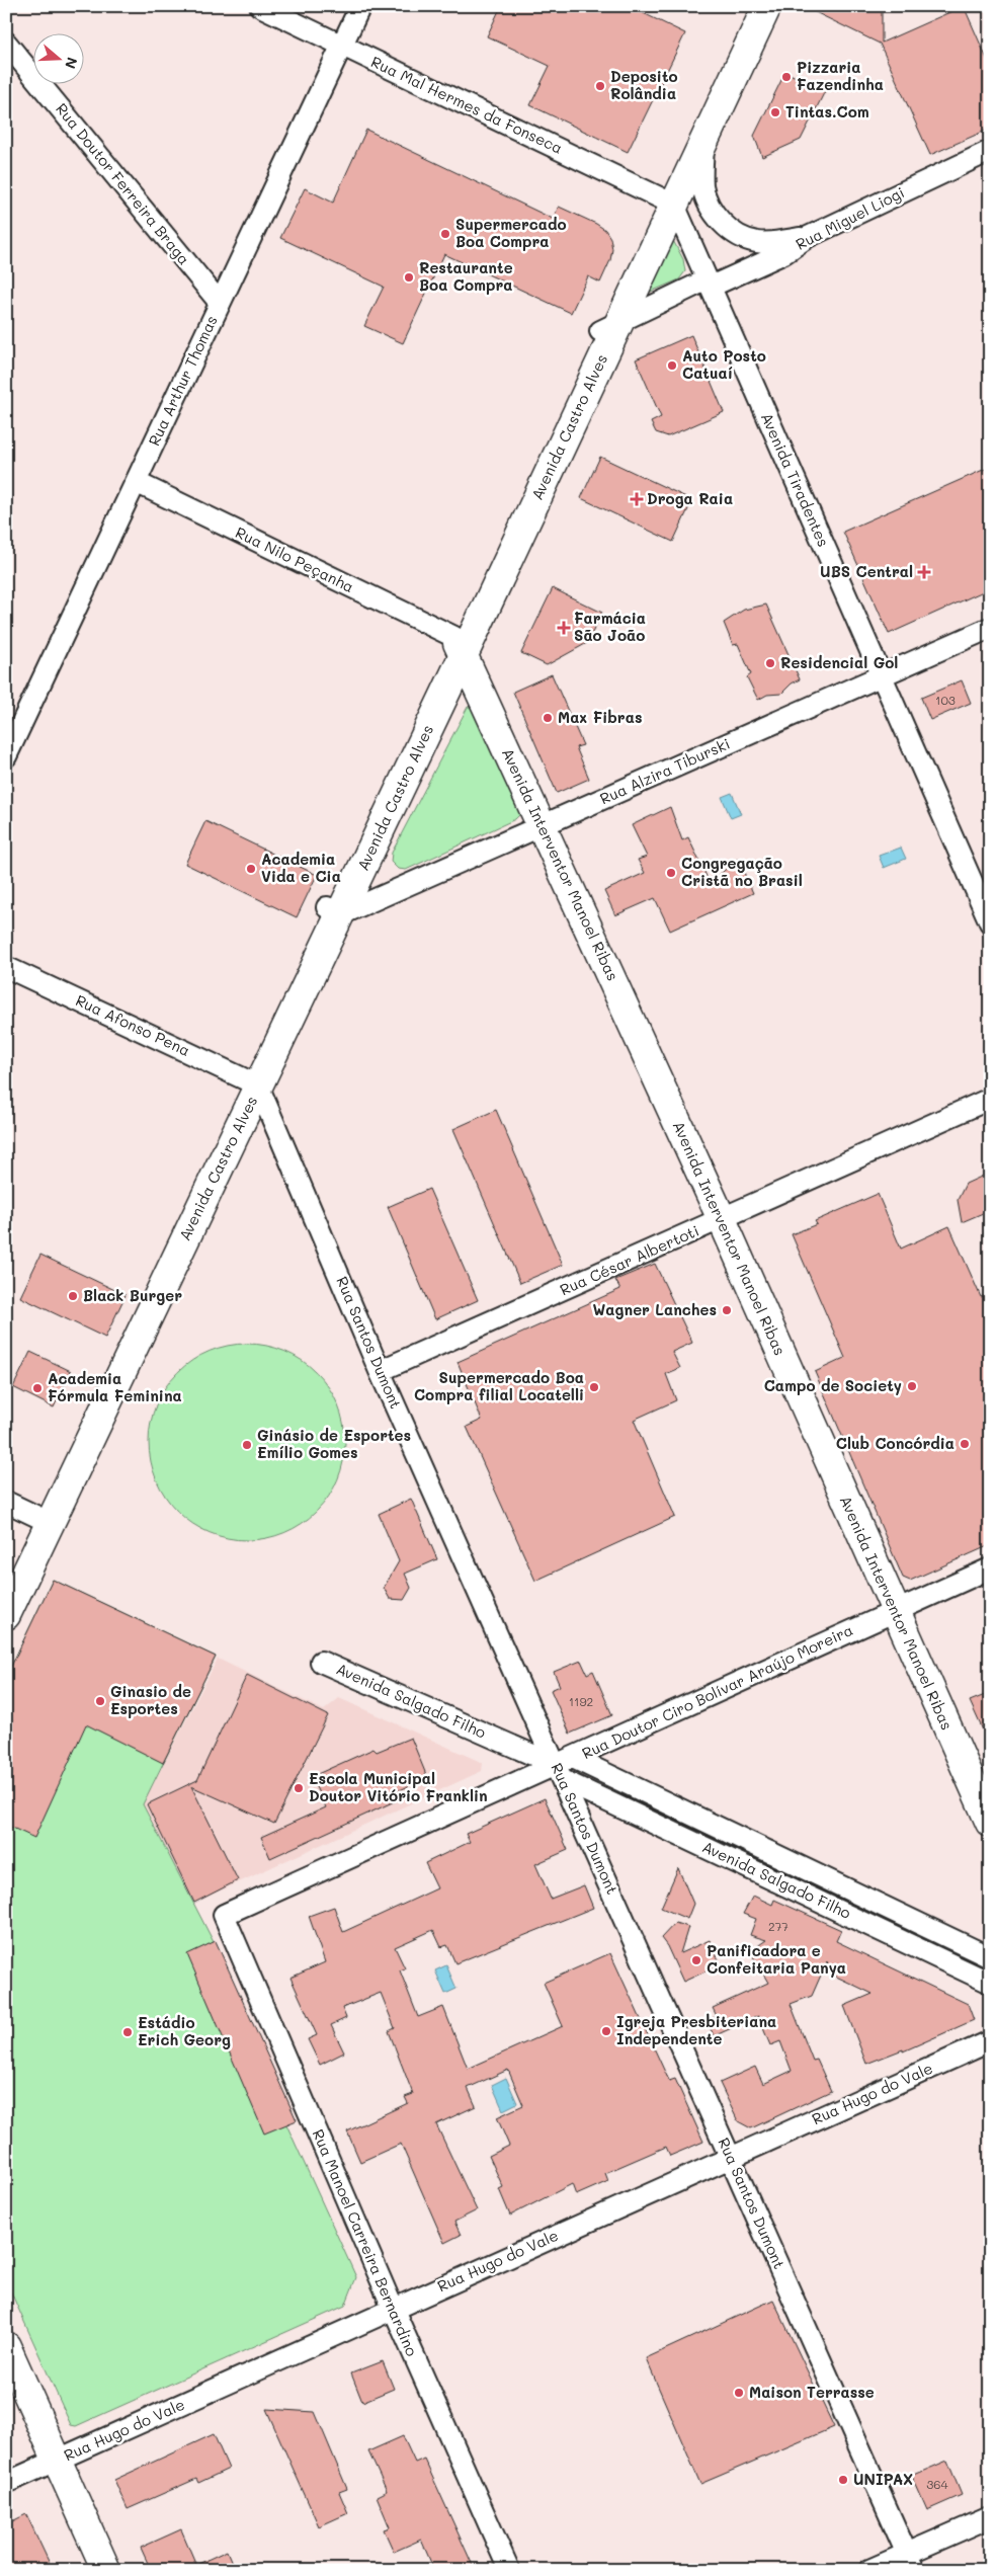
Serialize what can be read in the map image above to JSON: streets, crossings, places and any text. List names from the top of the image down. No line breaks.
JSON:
{"streets":{"main road":["Avenida Castro Alves","Avenida Interventor Manoel Ribas"],"street":["Rua Mal Hermes da Fonseca","Rua Doutor Ferreira Braga","Rua Miguel Liogi","Rua Arthur Thomas","Avenida Tiradentes","Rua Nilo Peçanha","Rua Alzira Tiburski","Rua Afonso Pena","Rua César Albertoti","Rua Santos Dumont","Rua Doutor Ciro Bolívar Araújo Moreira","Avenida Salgado Filho","Rua Hugo do Vale","Rua Manoel Carreira Bernardino"]},"crossings":[["Rua Mal Hermes da Fonseca","Rua Arthur Thomas"],["Rua Mal Hermes da Fonseca","Avenida Castro Alves"],["Rua Mal Hermes da Fonseca","Avenida Tiradentes"],["Rua Doutor Ferreira Braga","Rua Arthur Thomas"],["Rua Miguel Liogi","Avenida Castro Alves"],["Rua Miguel Liogi","Avenida Tiradentes"],["Rua Arthur Thomas","Rua Nilo Peçanha"],["Avenida Castro Alves","Avenida Tiradentes"],["Avenida Castro Alves","Rua Nilo Peçanha"],["Avenida Castro Alves","Rua Alzira Tiburski"],["Avenida Castro Alves","Avenida Interventor Manoel Ribas"],["Avenida Castro Alves","Rua Afonso Pena"],["Avenida Castro Alves","Rua Santos Dumont"],["Avenida Tiradentes","Rua Alzira Tiburski"],["Rua Nilo Peçanha","Avenida Interventor Manoel Ribas"],["Rua Alzira Tiburski","Avenida Interventor Manoel Ribas"],["Avenida Interventor Manoel Ribas","Rua César Albertoti"],["Avenida Interventor Manoel Ribas","Rua Doutor Ciro Bolívar Araújo Moreira"],["Rua Afonso Pena","Rua Santos Dumont"],["Rua César Albertoti","Rua Santos Dumont"],["Rua Santos Dumont","Rua Doutor Ciro Bolívar Araújo Moreira"],["Rua Santos Dumont","Avenida Salgado Filho"],["Rua Santos Dumont","Rua Hugo do Vale"],["Rua Doutor Ciro Bolívar Araújo Moreira","Avenida Salgado Filho"],["Rua Doutor Ciro Bolívar Araújo Moreira","Rua Manoel Carreira Bernardino"],["Rua Hugo do Vale","Rua Manoel Carreira Bernardino"]],"places":{"other":["Pizzaria Fazendinha","Deposito Rolândia","Tintas.Com","Supermercado Boa Compra","Restaurante Boa Compra","Auto Posto Catuaí","Residencial Gol","Max Fibras","Academia Vida e Cia","Congregação Cristã no Brasil","Black Burger","Wagner Lanches","Campo de Society","Supermercado Boa Compra filial Locatelli","Academia Fórmula Feminina","Club Concórdia","Ginásio de Esportes Emílio Gomes","Ginasio de Esportes","Escola Municipal Doutor Vitório Franklin","Panificadora e Confeitaria Panya","Igreja Presbiteriana Independente","Estádio Erich Georg","Maison Terrasse","UNIPAX"],"health":["Droga Raia","UBS Central","Farmácia São João"]},"house_numbers":["103","1192","277","364"],"north":"right"}
